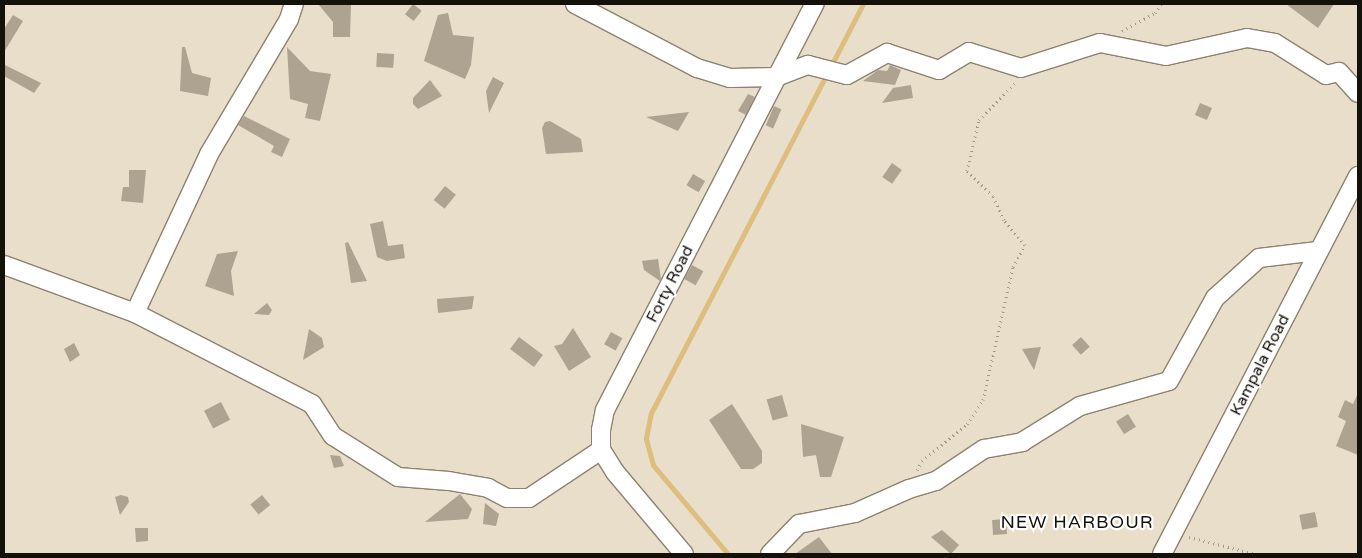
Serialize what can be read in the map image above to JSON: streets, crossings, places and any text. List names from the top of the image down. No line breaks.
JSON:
{"streets":{"street":["Forty Road","Kampala Road"]},"districts":["NEW HARBOUR"]}
